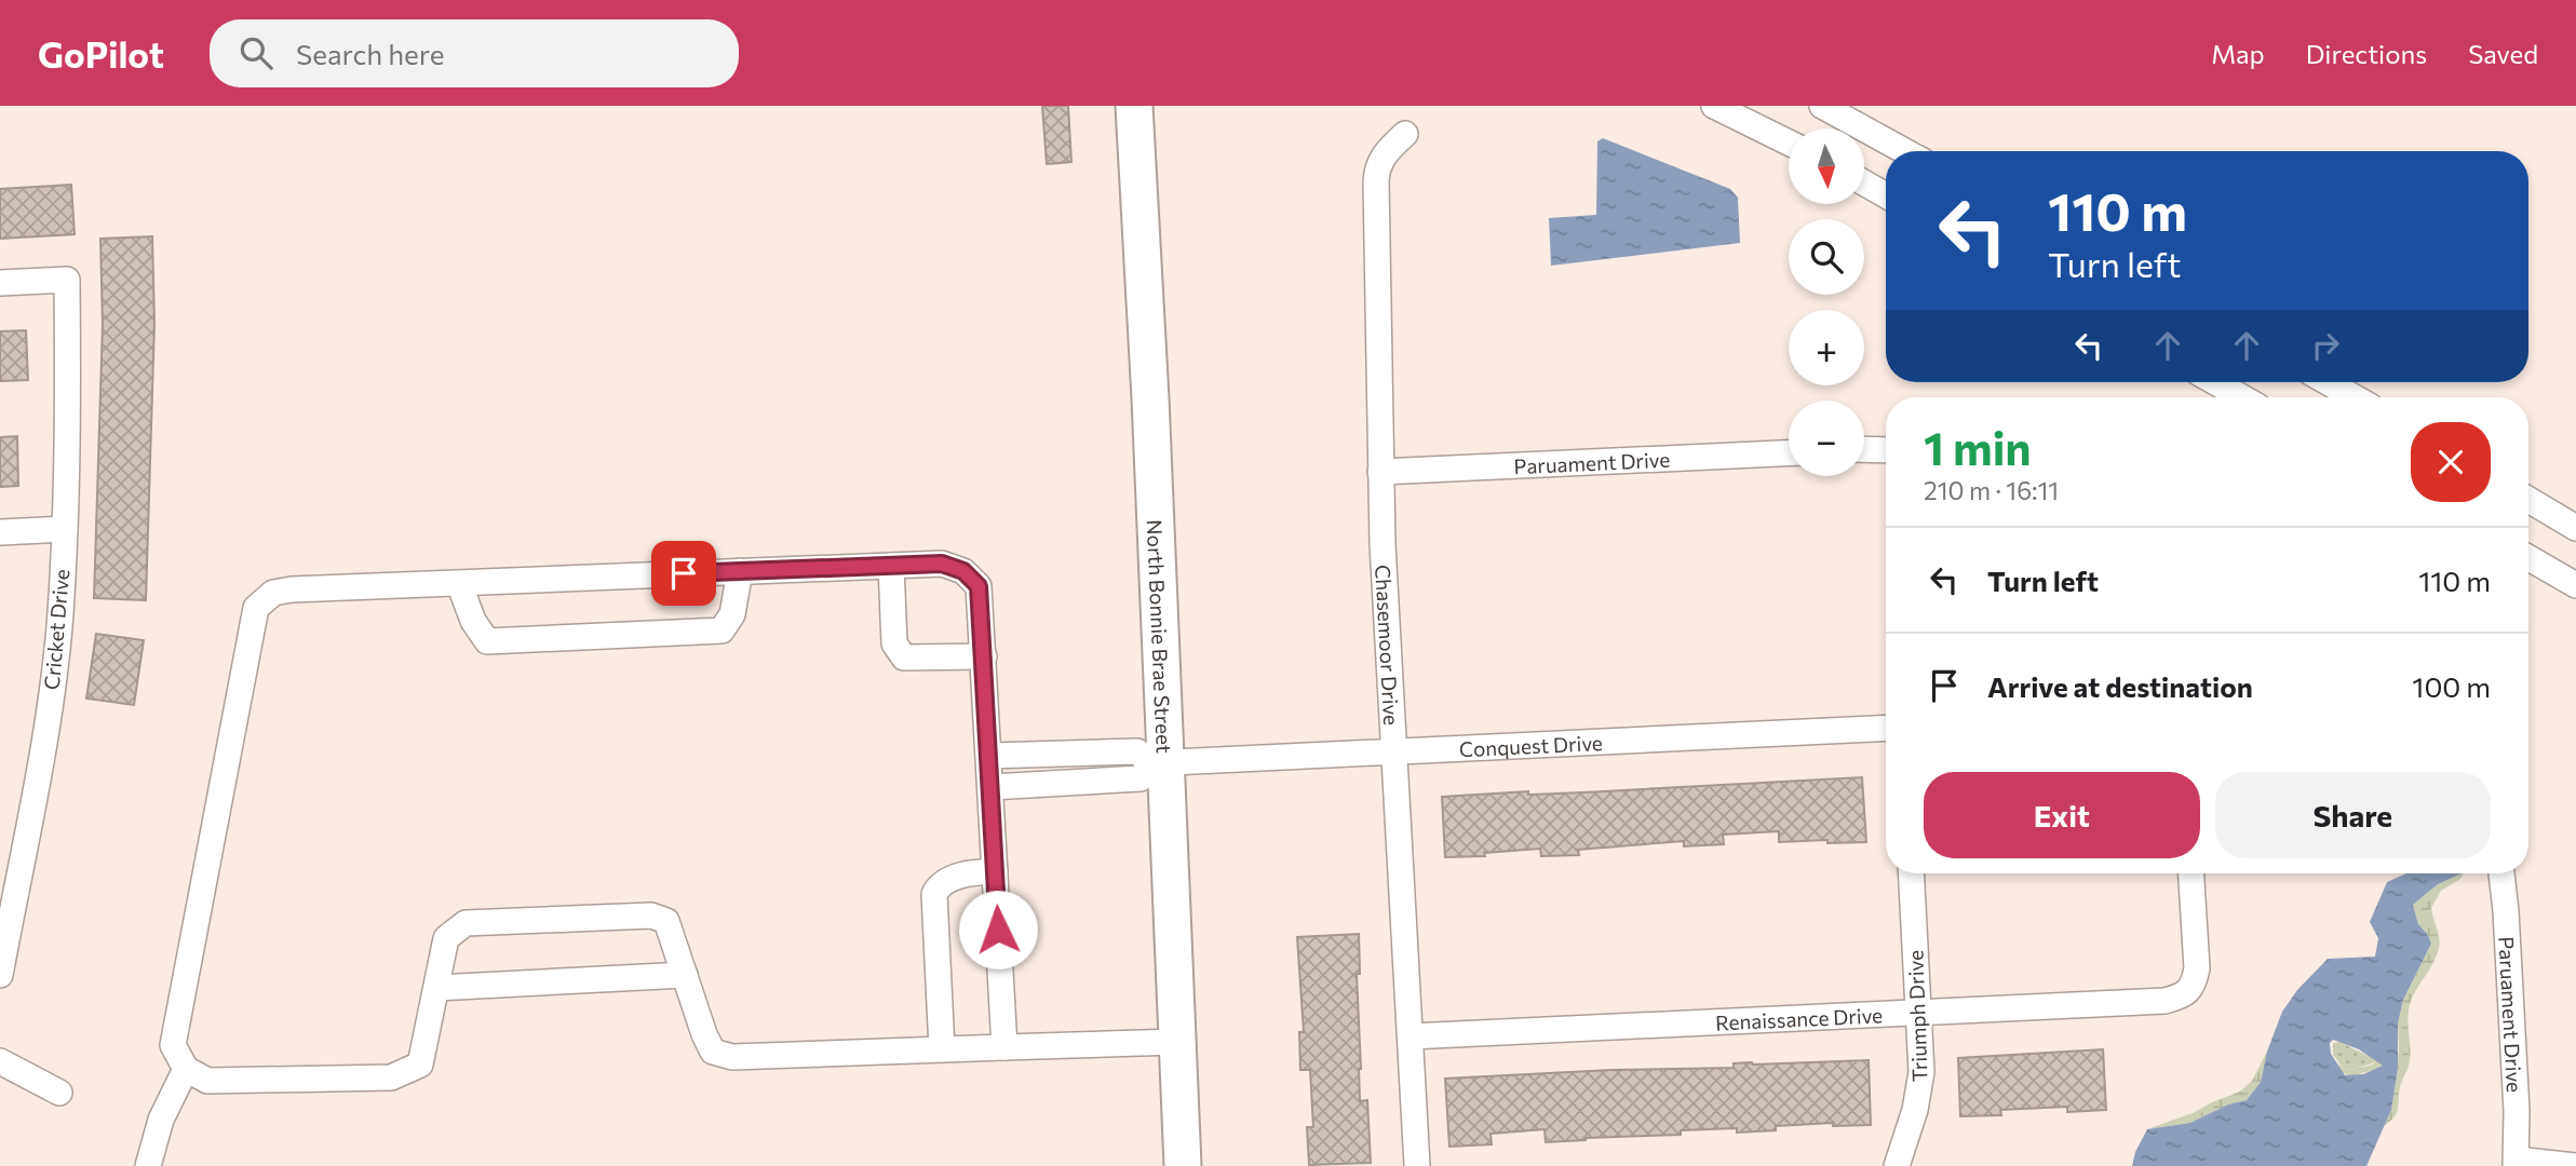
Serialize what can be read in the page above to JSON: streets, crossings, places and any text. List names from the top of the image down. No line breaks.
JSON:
{"streets":{"main road":["North Bonnie Brae Street"],"street":["Paruament Drive","Cricket Drive","Chasemoor Drive","Conquest Drive","Triumph Drive","Renaissance Drive"]},"crossings":[["Paruament Drive","Chasemoor Drive"],["North Bonnie Brae Street","Conquest Drive"],["Chasemoor Drive","Conquest Drive"],["Chasemoor Drive","Renaissance Drive"],["Triumph Drive","Renaissance Drive"]],"north":"bottom","page":{"header":"GoPilot","search":"Search here","nav":["Map","Directions","Saved"],"map_buttons":["+","−"],"turn":["110 m","Turn left"],"heading":["1 min","210 m · 16:11"],"list":[{"name":"Turn left","value":"110 m"},{"name":"Arrive at destination","value":"100 m"}],"buttons":["Exit","Share"]}}
